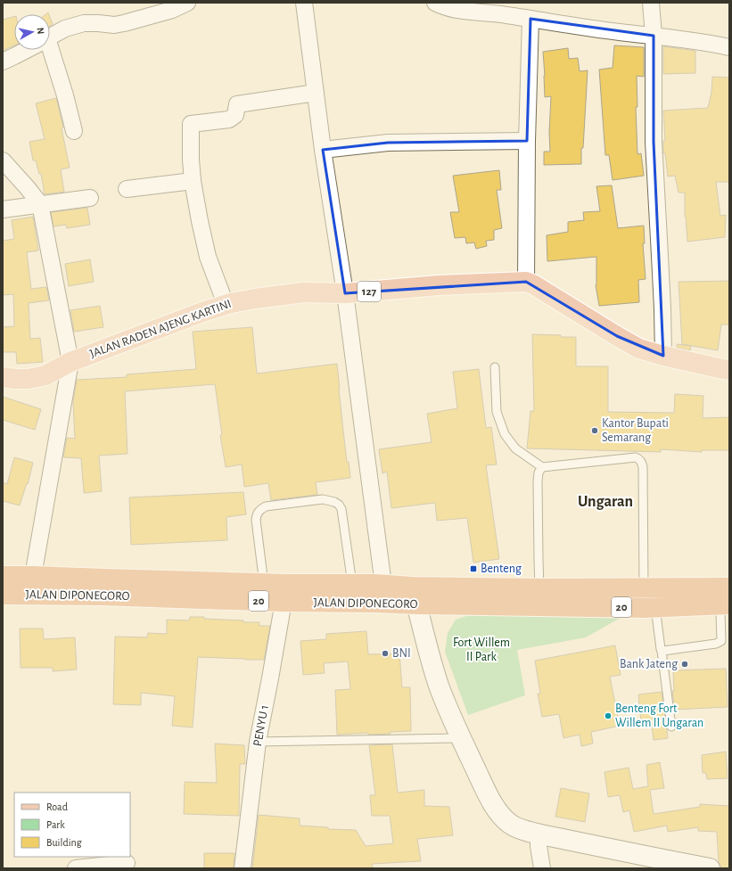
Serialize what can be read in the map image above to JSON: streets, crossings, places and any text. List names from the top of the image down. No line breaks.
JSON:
{"streets":{"highway":["JALAN DIPONEGORO","20"],"main road":["127","JALAN RADEN AJENG KARTINI"],"street":["PENYU 1"]},"crossings":[["JALAN DIPONEGORO","PENYU 1"]],"districts":["Ungaran"],"parks":["Fort Willem II Park"],"places":{"other":["Kantor Bupati Semarang","BNI","Bank Jateng","Benteng Fort Willem II Ungaran"],"transit":["Benteng"]},"legend":["Road","Park","Building"],"north":"right"}
